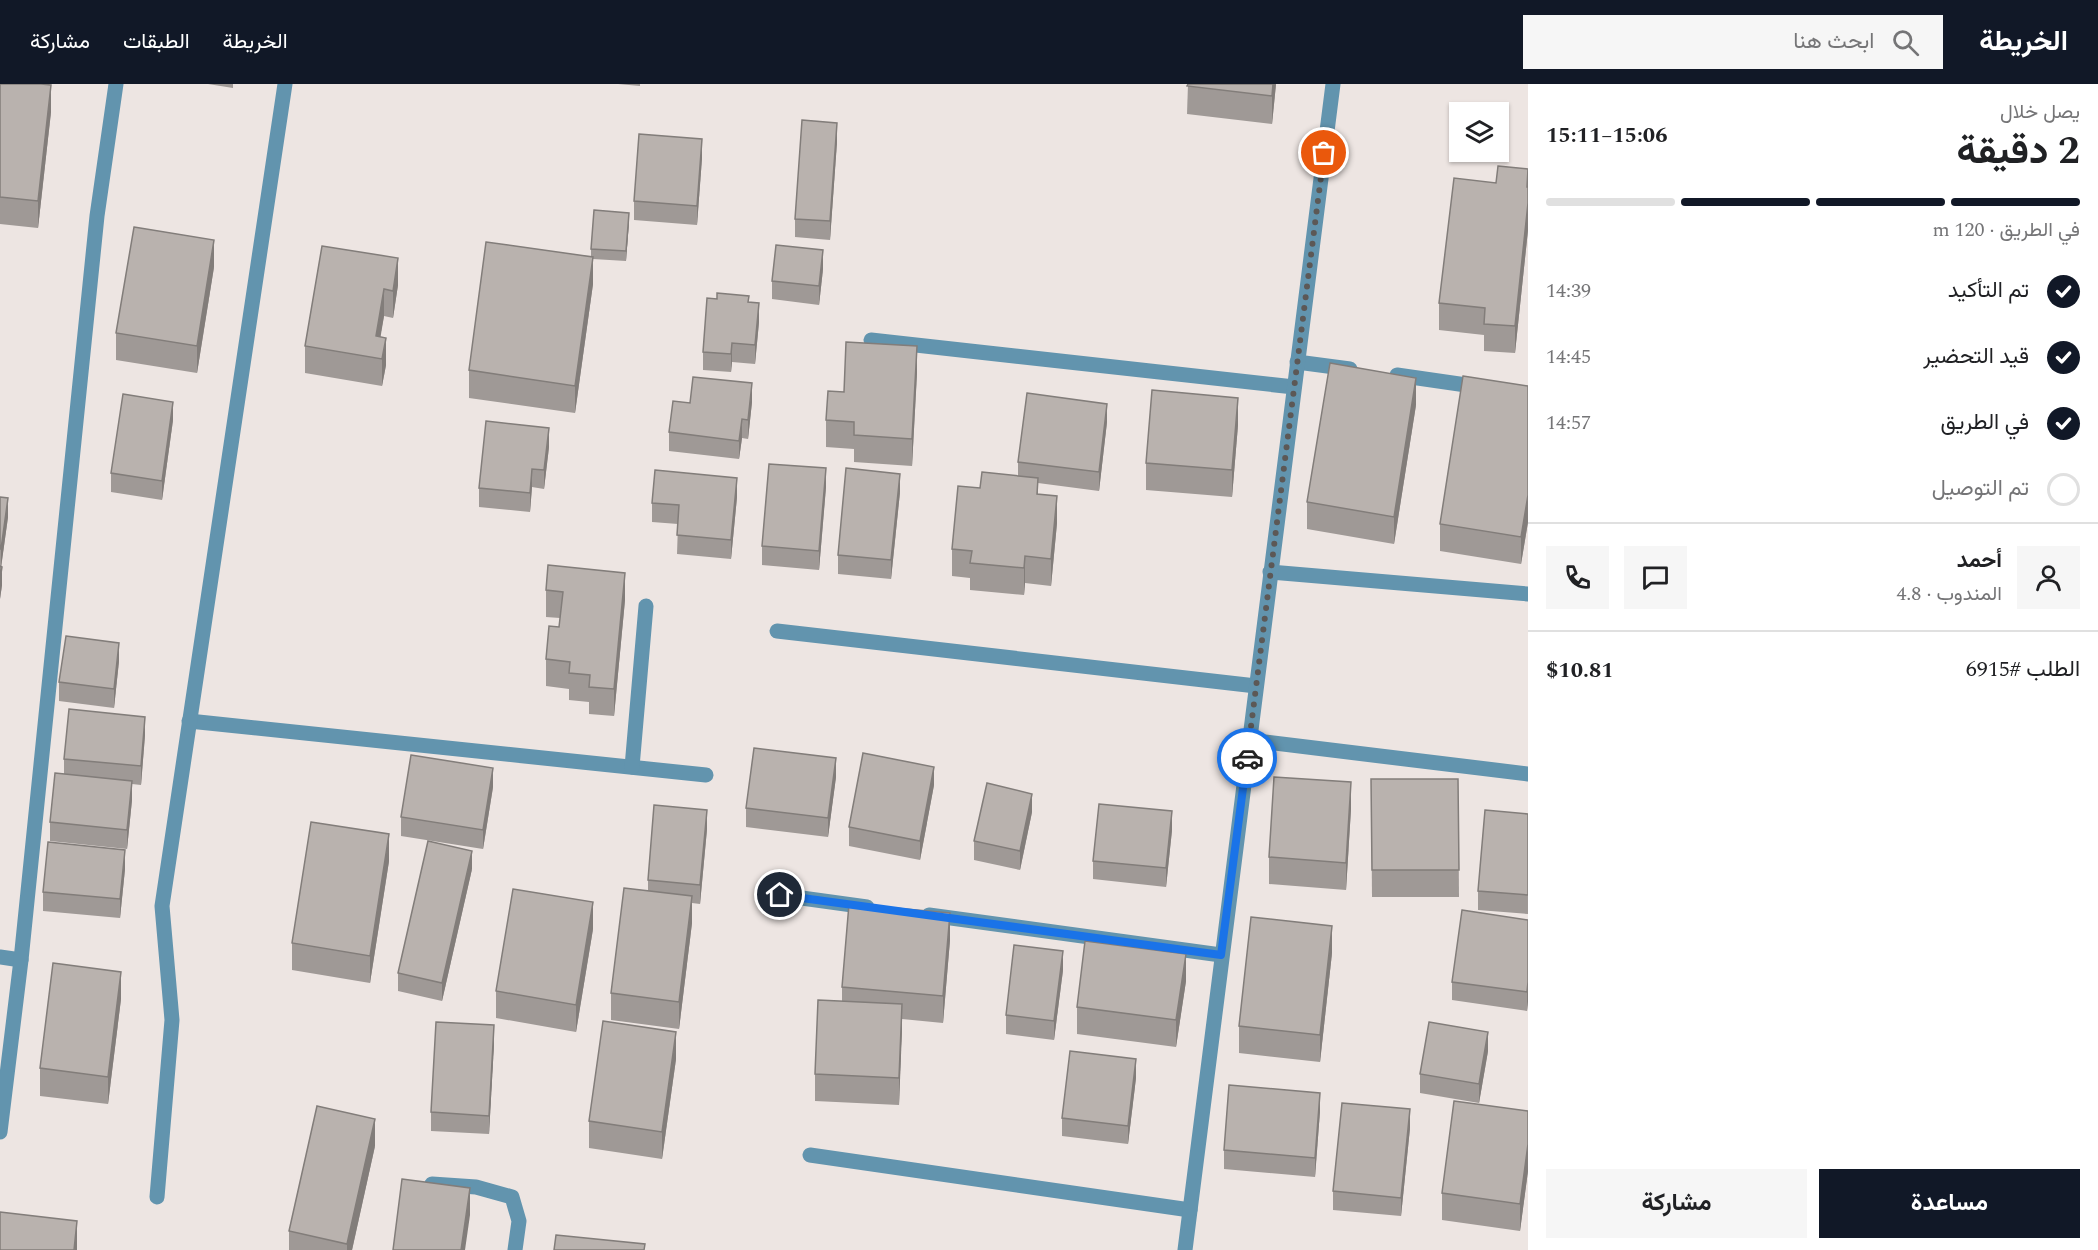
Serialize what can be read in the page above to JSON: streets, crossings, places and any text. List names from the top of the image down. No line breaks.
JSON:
{"page":{"header":"الخريطة","search":"ابحث هنا","nav":["الخريطة","الطبقات","مشاركة"],"heading":["2 دقيقة","يصل خلال","15:06–15:11"],"panel":["أحمد","المندوب · 4.8","الطلب #6915","$10.81"],"bar":"في الطريق · 120 m","list":[["تم التأكيد","14:39"],["قيد التحضير","14:45"],["في الطريق","14:57"],"تم التوصيل"],"buttons":["مساعدة","مشاركة"]}}
